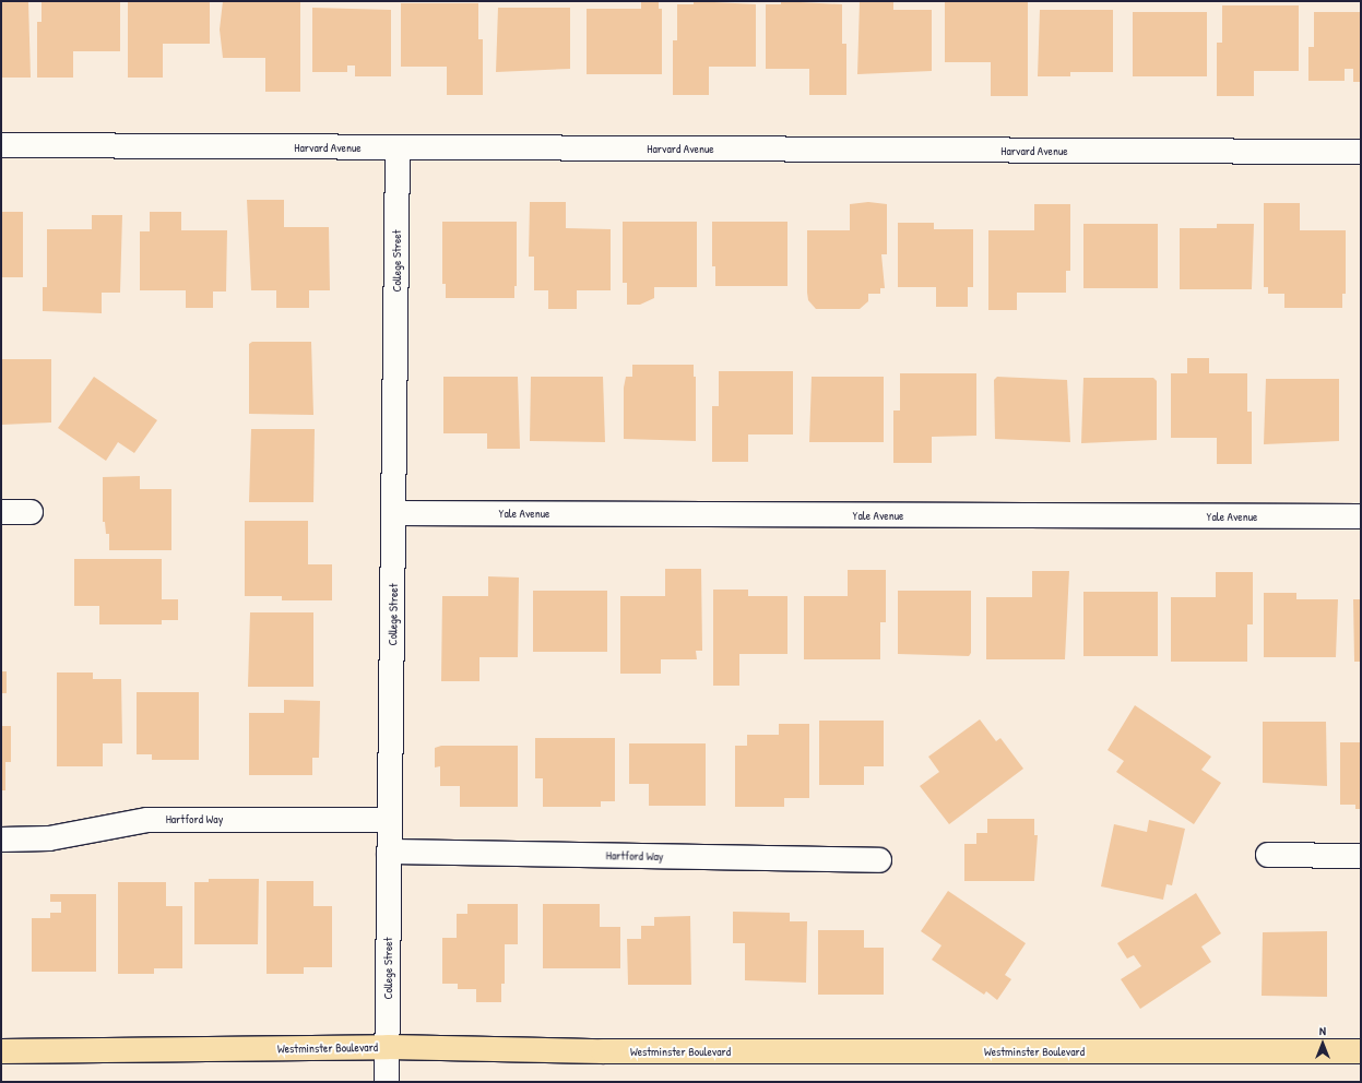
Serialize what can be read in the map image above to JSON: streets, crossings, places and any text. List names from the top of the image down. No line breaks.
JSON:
{"streets":{"main road":["Westminster Boulevard"],"street":["Harvard Avenue","College Street","Yale Avenue","Hartford Way"]},"crossings":[["Harvard Avenue","College Street"],["College Street","Yale Avenue"],["College Street","Hartford Way"],["College Street","Westminster Boulevard"]],"north":"top"}
